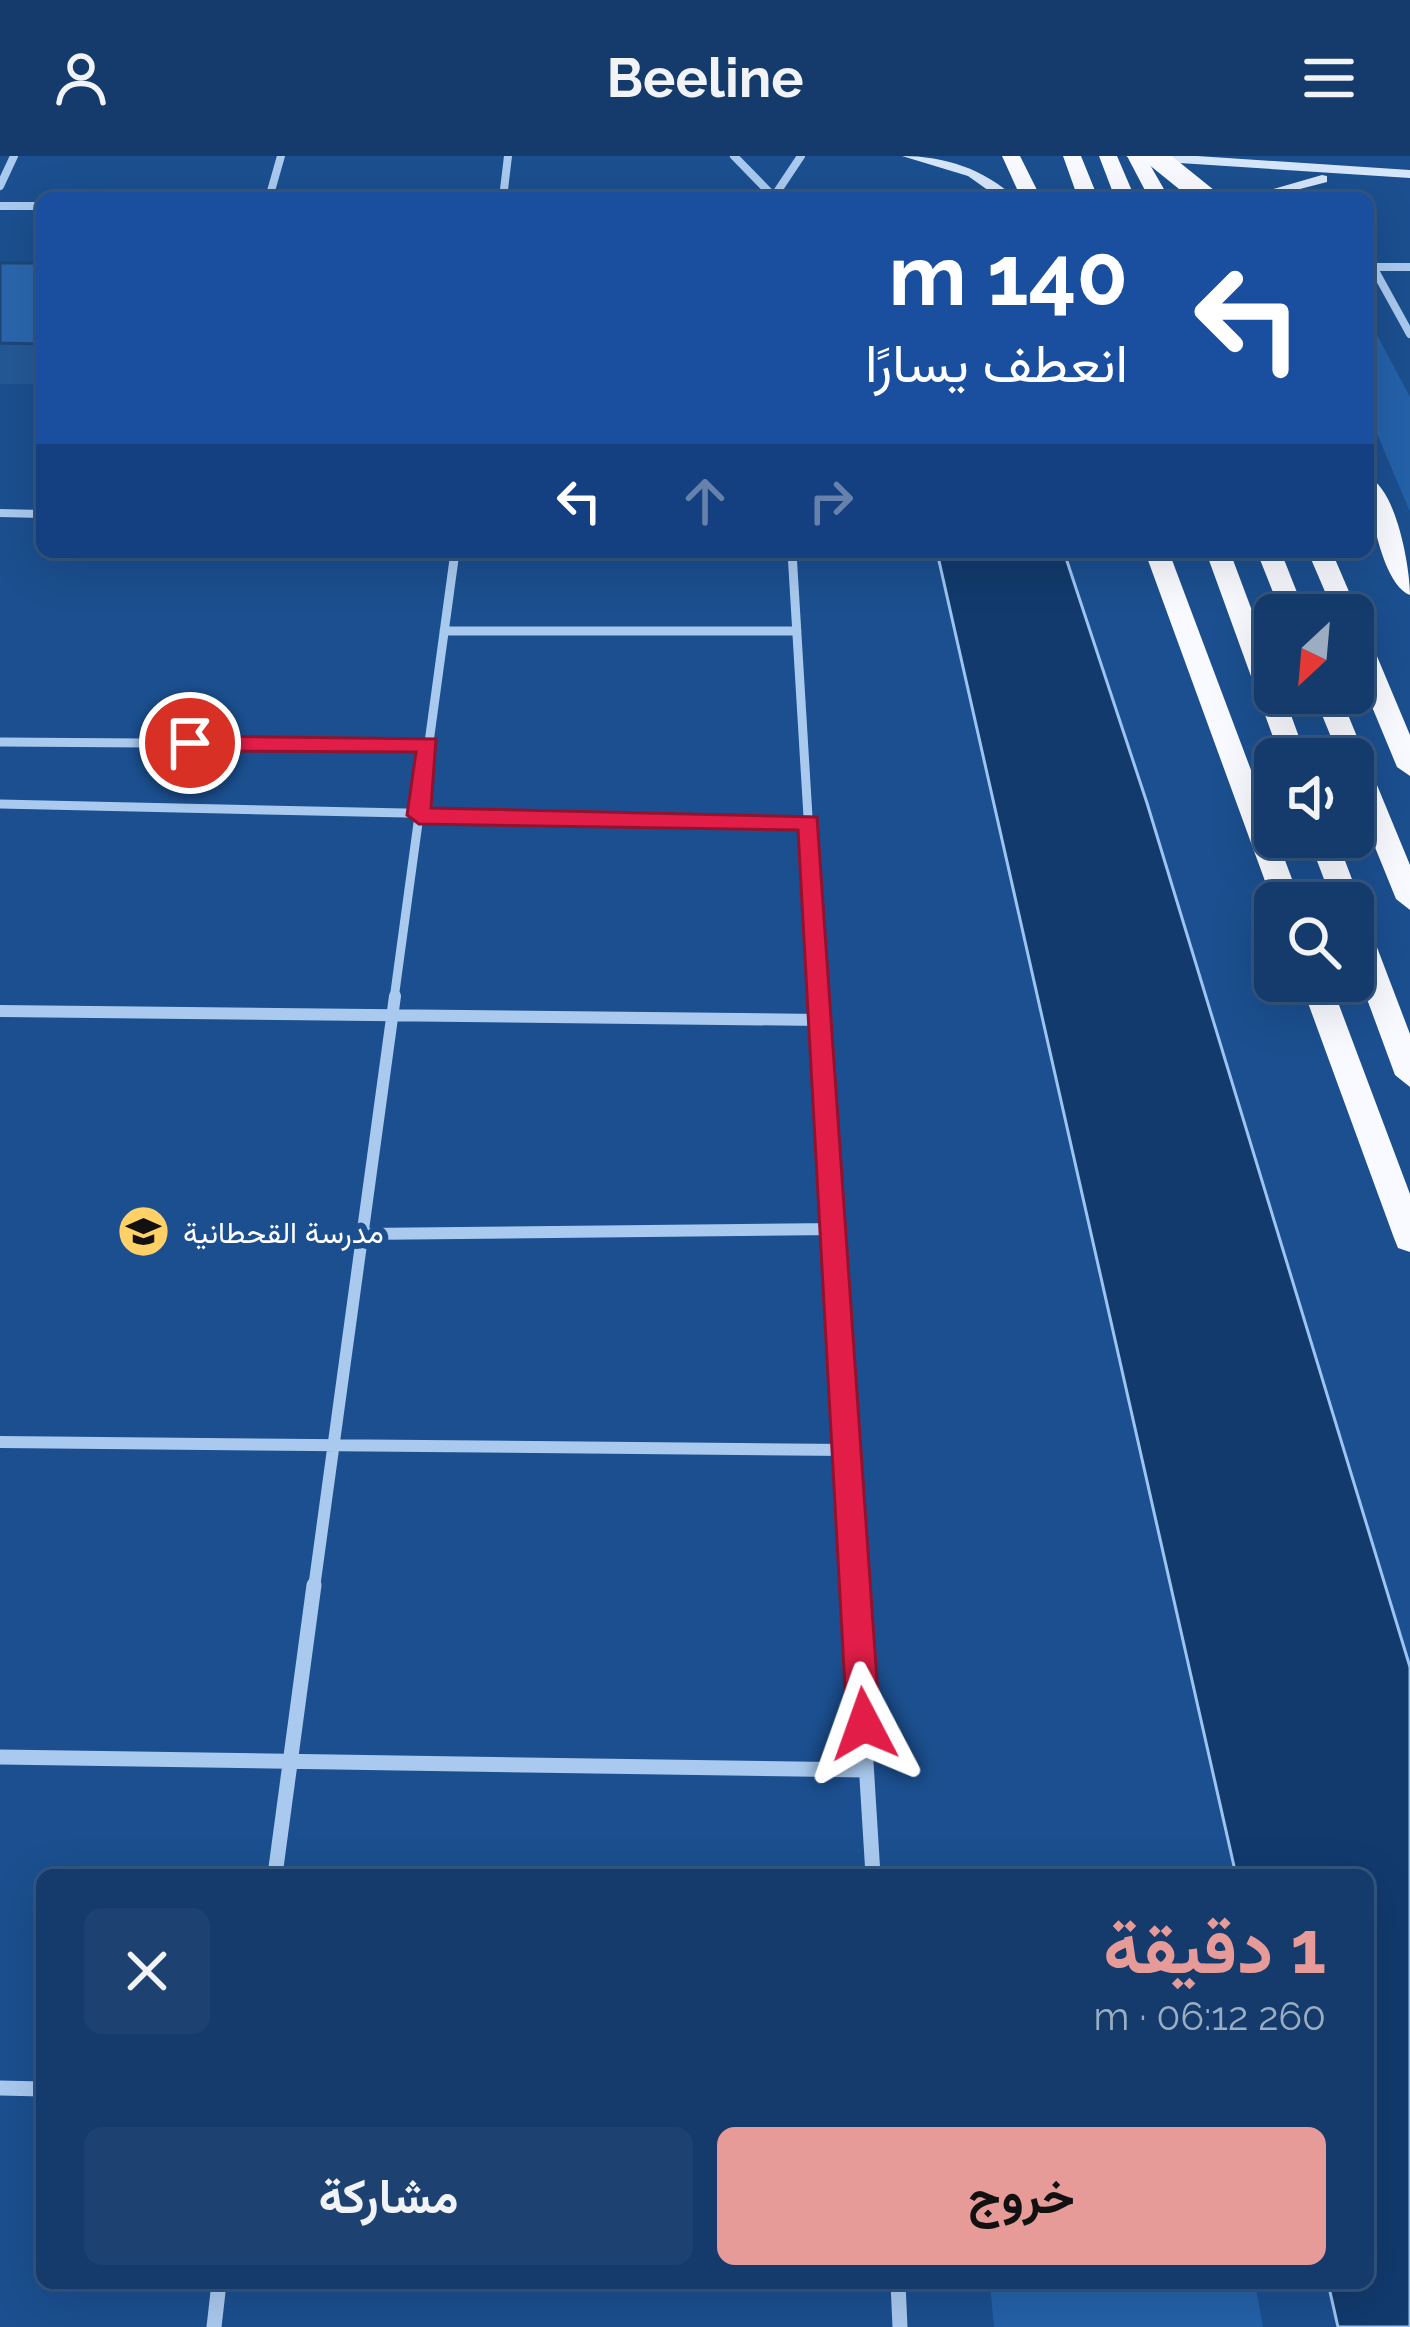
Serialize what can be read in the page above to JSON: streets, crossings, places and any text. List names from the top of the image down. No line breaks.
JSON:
{"places":{"school or university":["مدرسة القحطانية"]},"north":"bottom left","page":{"header":"Beeline","turn":["140 m","انعطف يسارًا"],"heading":["1 دقيقة","260 m · 06:12"],"buttons":["خروج","مشاركة"]}}
